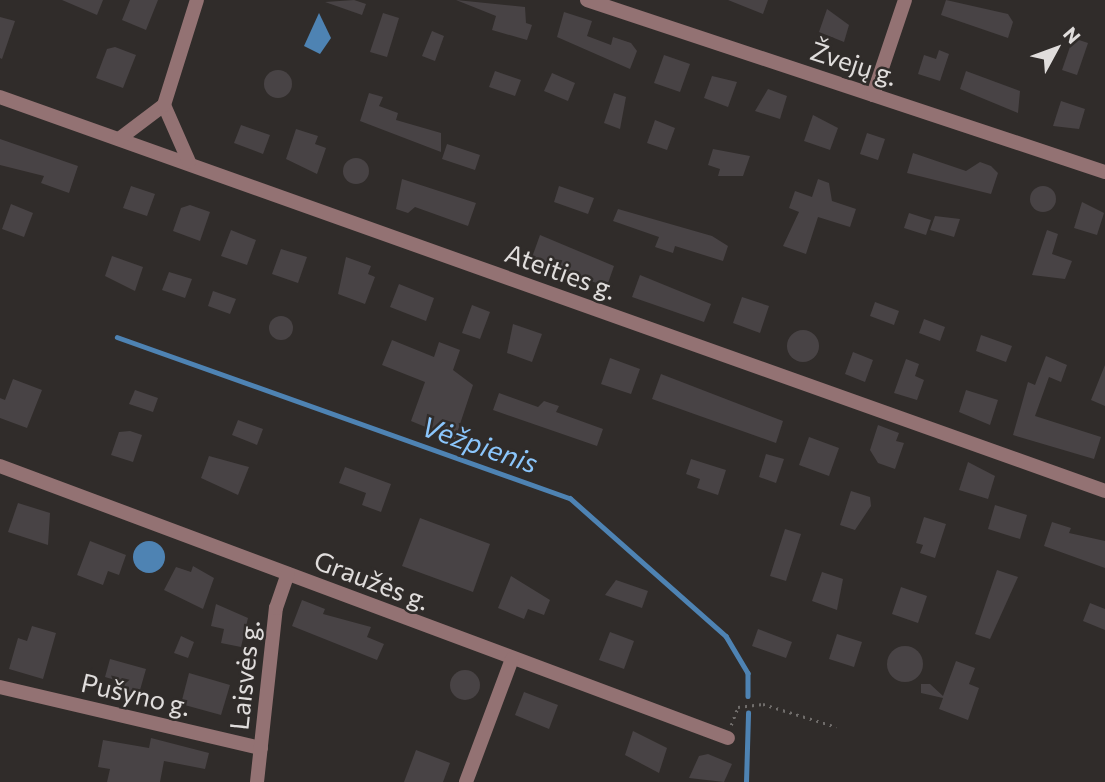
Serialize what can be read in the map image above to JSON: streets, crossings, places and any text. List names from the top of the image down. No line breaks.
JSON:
{"streets":{"street":["Žvejų g.","Ateities g.","Graužės g.","Laisvės g.","Pušyno g."]},"crossings":[["Graužės g.","Laisvės g."],["Laisvės g.","Pušyno g."]],"water":["Vėžpienis"],"north":"top right"}
